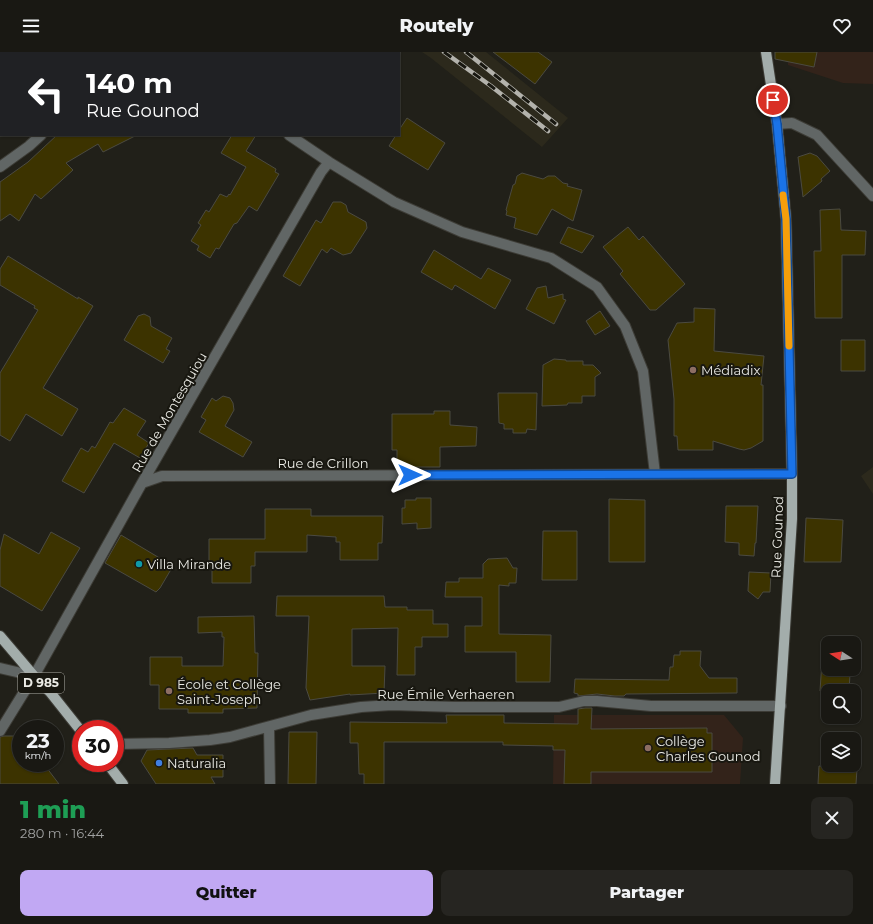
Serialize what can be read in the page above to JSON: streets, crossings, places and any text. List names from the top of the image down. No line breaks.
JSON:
{"streets":{"main road":["Rue Gounod","D 985"],"street":["Rue de Montesquiou","Rue de Crillon","Rue Émile Verhaeren"]},"crossings":[["Rue de Montesquiou","Rue de Crillon"],["Rue de Montesquiou","D 985"],["Rue de Crillon","Rue Gounod"],["Rue Gounod","Rue Émile Verhaeren"]],"places":["Médiadix","Villa Mirande","École et Collège Saint-Joseph","Collège Charles Gounod","Naturalia"],"north":"left","page":{"header":"Routely","turn":["140 m","Rue Gounod"],"speed":"23 km/h","limit":"30","heading":["1 min","280 m · 16:44"],"buttons":["Quitter","Partager"]}}
